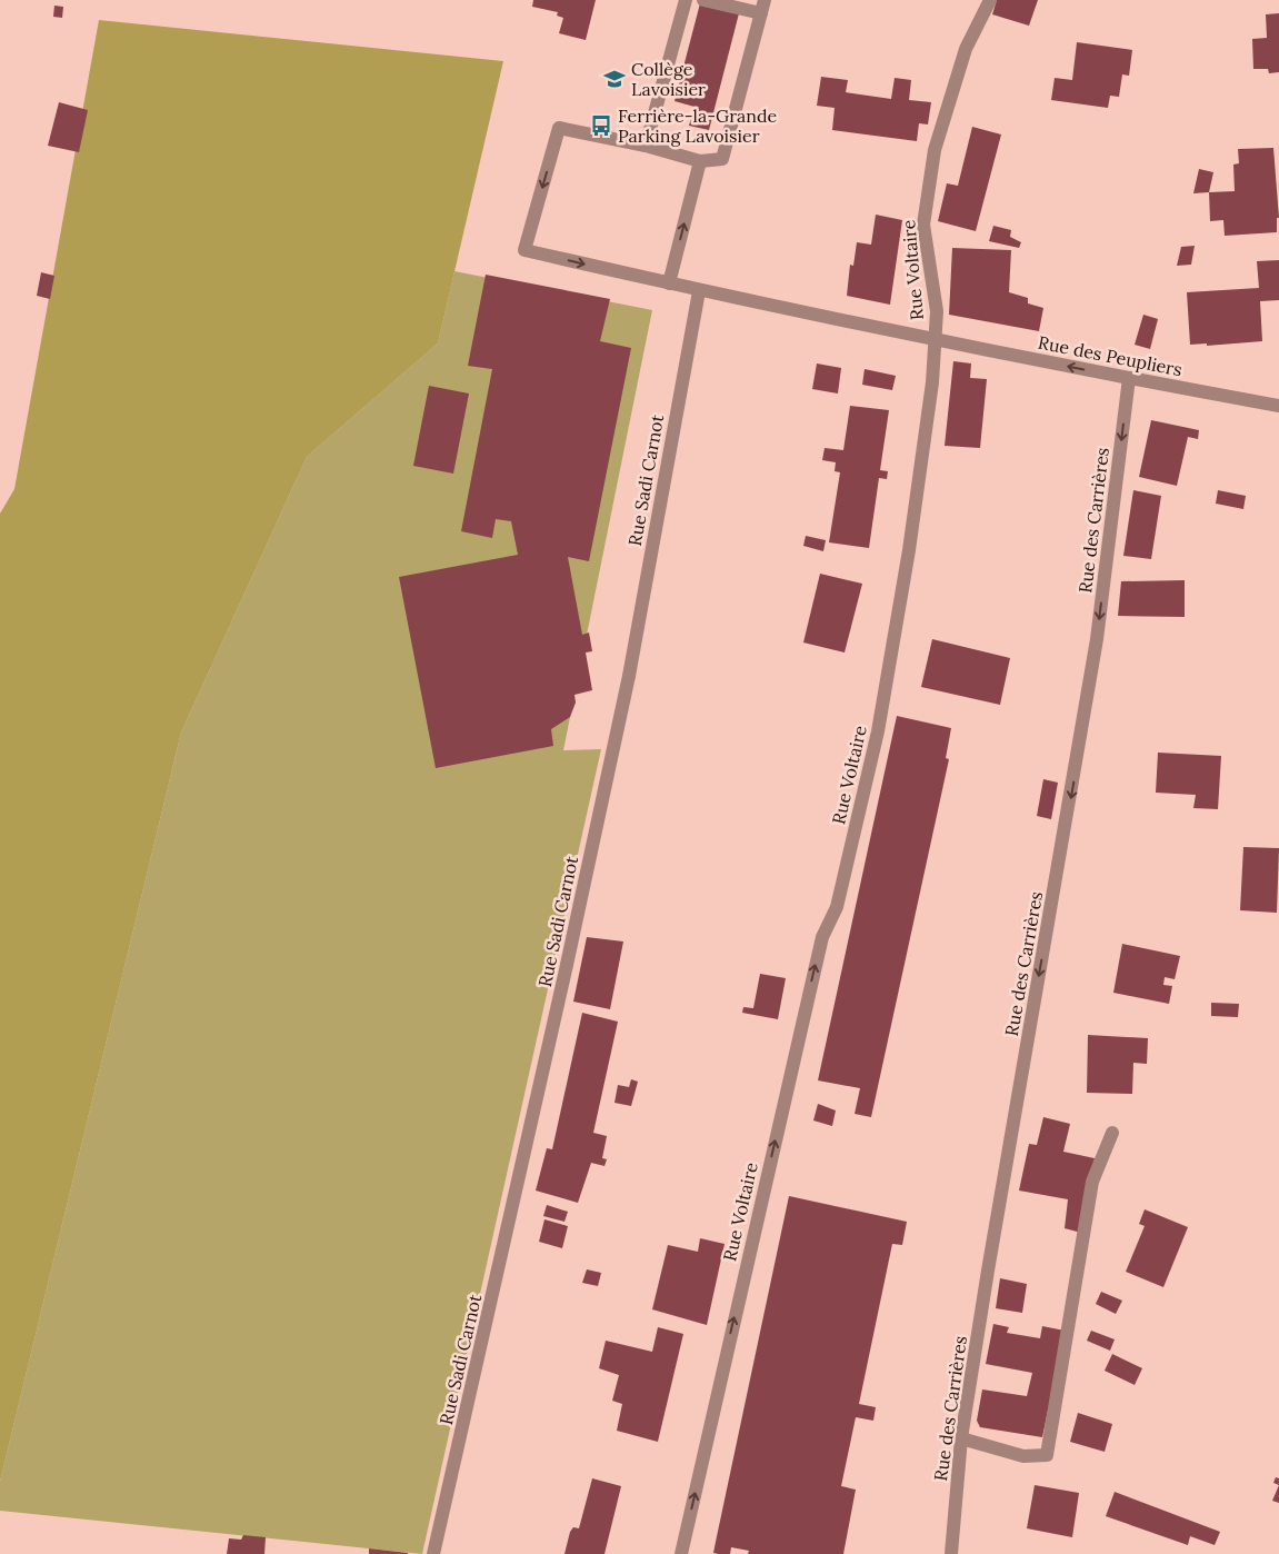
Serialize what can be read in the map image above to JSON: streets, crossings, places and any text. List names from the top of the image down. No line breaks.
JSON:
{"streets":{"street":["Rue Voltaire","Rue des Peupliers","Rue Sadi Carnot","Rue des Carrières"]},"crossings":[["Rue Voltaire","Rue des Peupliers"],["Rue des Peupliers","Rue Sadi Carnot"],["Rue des Peupliers","Rue des Carrières"]],"one_way":["Rue Voltaire","Rue des Carrières"],"places":{"school or university":["Collège Lavoisier"],"bus stop":["Ferrière-la-Grande Parking Lavoisier"]}}
